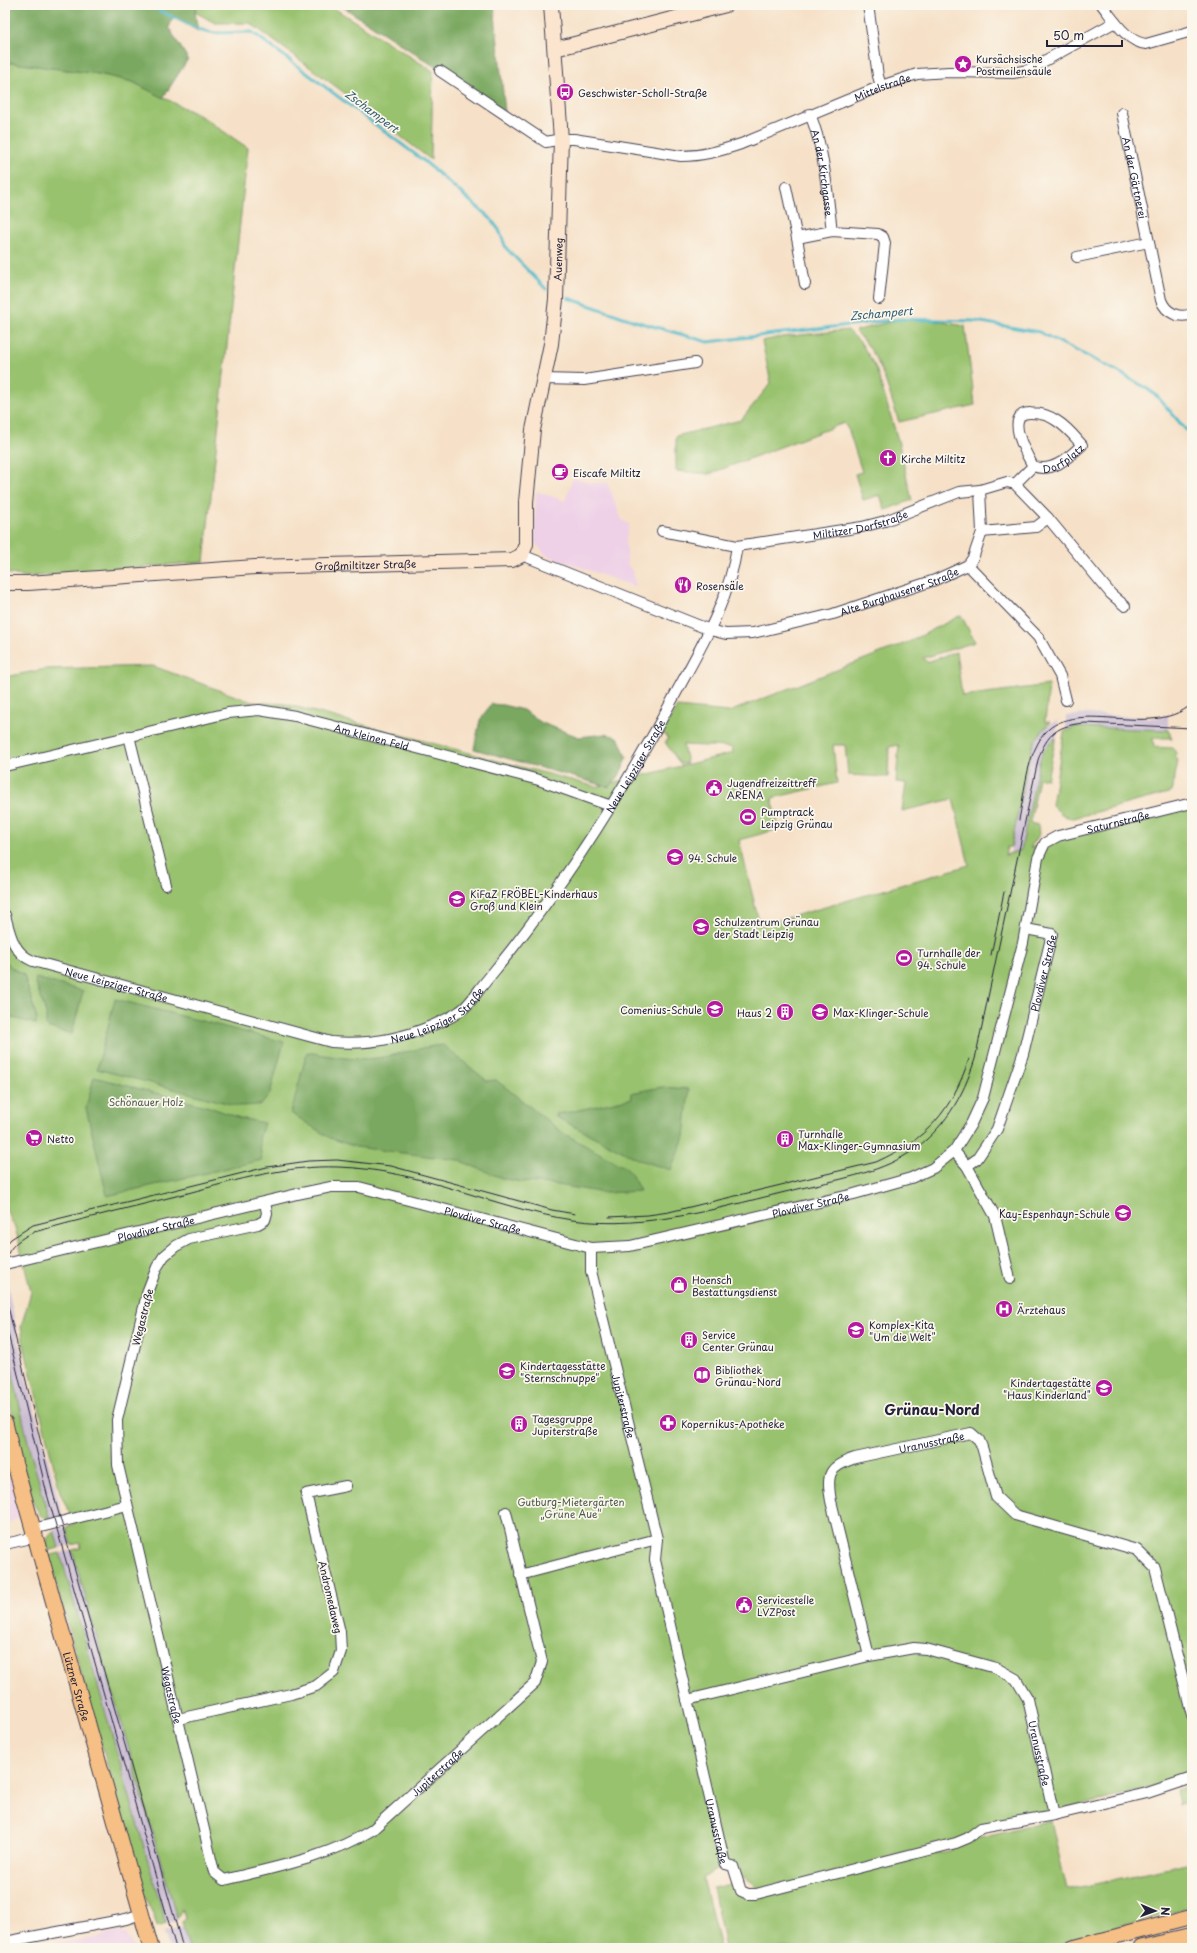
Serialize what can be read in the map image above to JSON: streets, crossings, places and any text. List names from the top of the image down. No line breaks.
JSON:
{"streets":{"main road":["Lützner Straße"],"street":["Mittelstraße","An der Kirchgasse","An der Gärtnerei","Auenweg","Dorfplatz","Miltitzer Dorfstraße","Großmiltitzer Straße","Alte Burghausener Straße","Am kleinen Feld","Neue Leipziger Straße","Saturnstraße","Plovdiver Straße","Wegastraße","Jupiterstraße","Uranusstraße","Andromedaweg"]},"crossings":[["Mittelstraße","An der Kirchgasse"],["Mittelstraße","Auenweg"],["Auenweg","Großmiltitzer Straße"],["Alte Burghausener Straße","Neue Leipziger Straße"],["Am kleinen Feld","Neue Leipziger Straße"],["Saturnstraße","Plovdiver Straße"],["Plovdiver Straße","Wegastraße"],["Plovdiver Straße","Jupiterstraße"],["Wegastraße","Jupiterstraße"],["Wegastraße","Andromedaweg"],["Jupiterstraße","Uranusstraße"]],"districts":["Grünau-Nord"],"water":["Zschampert"],"parks":["Schönauer Holz","Gutburg-Mietergärten „Grüne Aue“"],"places":{"place":["Kursächsische Postmeilensäule"],"bus stop":["Geschwister-Scholl-Straße"],"church":["Kirche Miltitz"],"cafe":["Eiscafe Miltitz"],"restaurant":["Rosensäle"],"public building":["Jugendfreizeittreff ARENA","Servicestelle LVZPost"],"sports":["Pumptrack Leipzig Grünau","Turnhalle der 94. Schule"],"school or university":["94. Schule","KiFaZ FRÖBEL-Kinderhaus Groß und Klein","Schulzentrum Grünau der Stadt Leipzig","Comenius-Schule","Max-Klinger-Schule","Kay-Espenhayn-Schule","Komplex-Kita \"Um die Welt\"","Kindertagesstätte \"Sternschnuppe\"","Kindertagestätte \"Haus Kinderland\""],"building":["Haus 2","Turnhalle Max-Klinger-Gymnasium","Service Center Grünau","Tagesgruppe Jupiterstraße"],"supermarket":["Netto"],"shop":["Hoensch Bestattungsdienst"],"hospital":["Ärztehaus"],"library":["Bibliothek Grünau-Nord"],"pharmacy":["Kopernikus-Apotheke"]},"scale_bar":"50 m","north":"right"}
